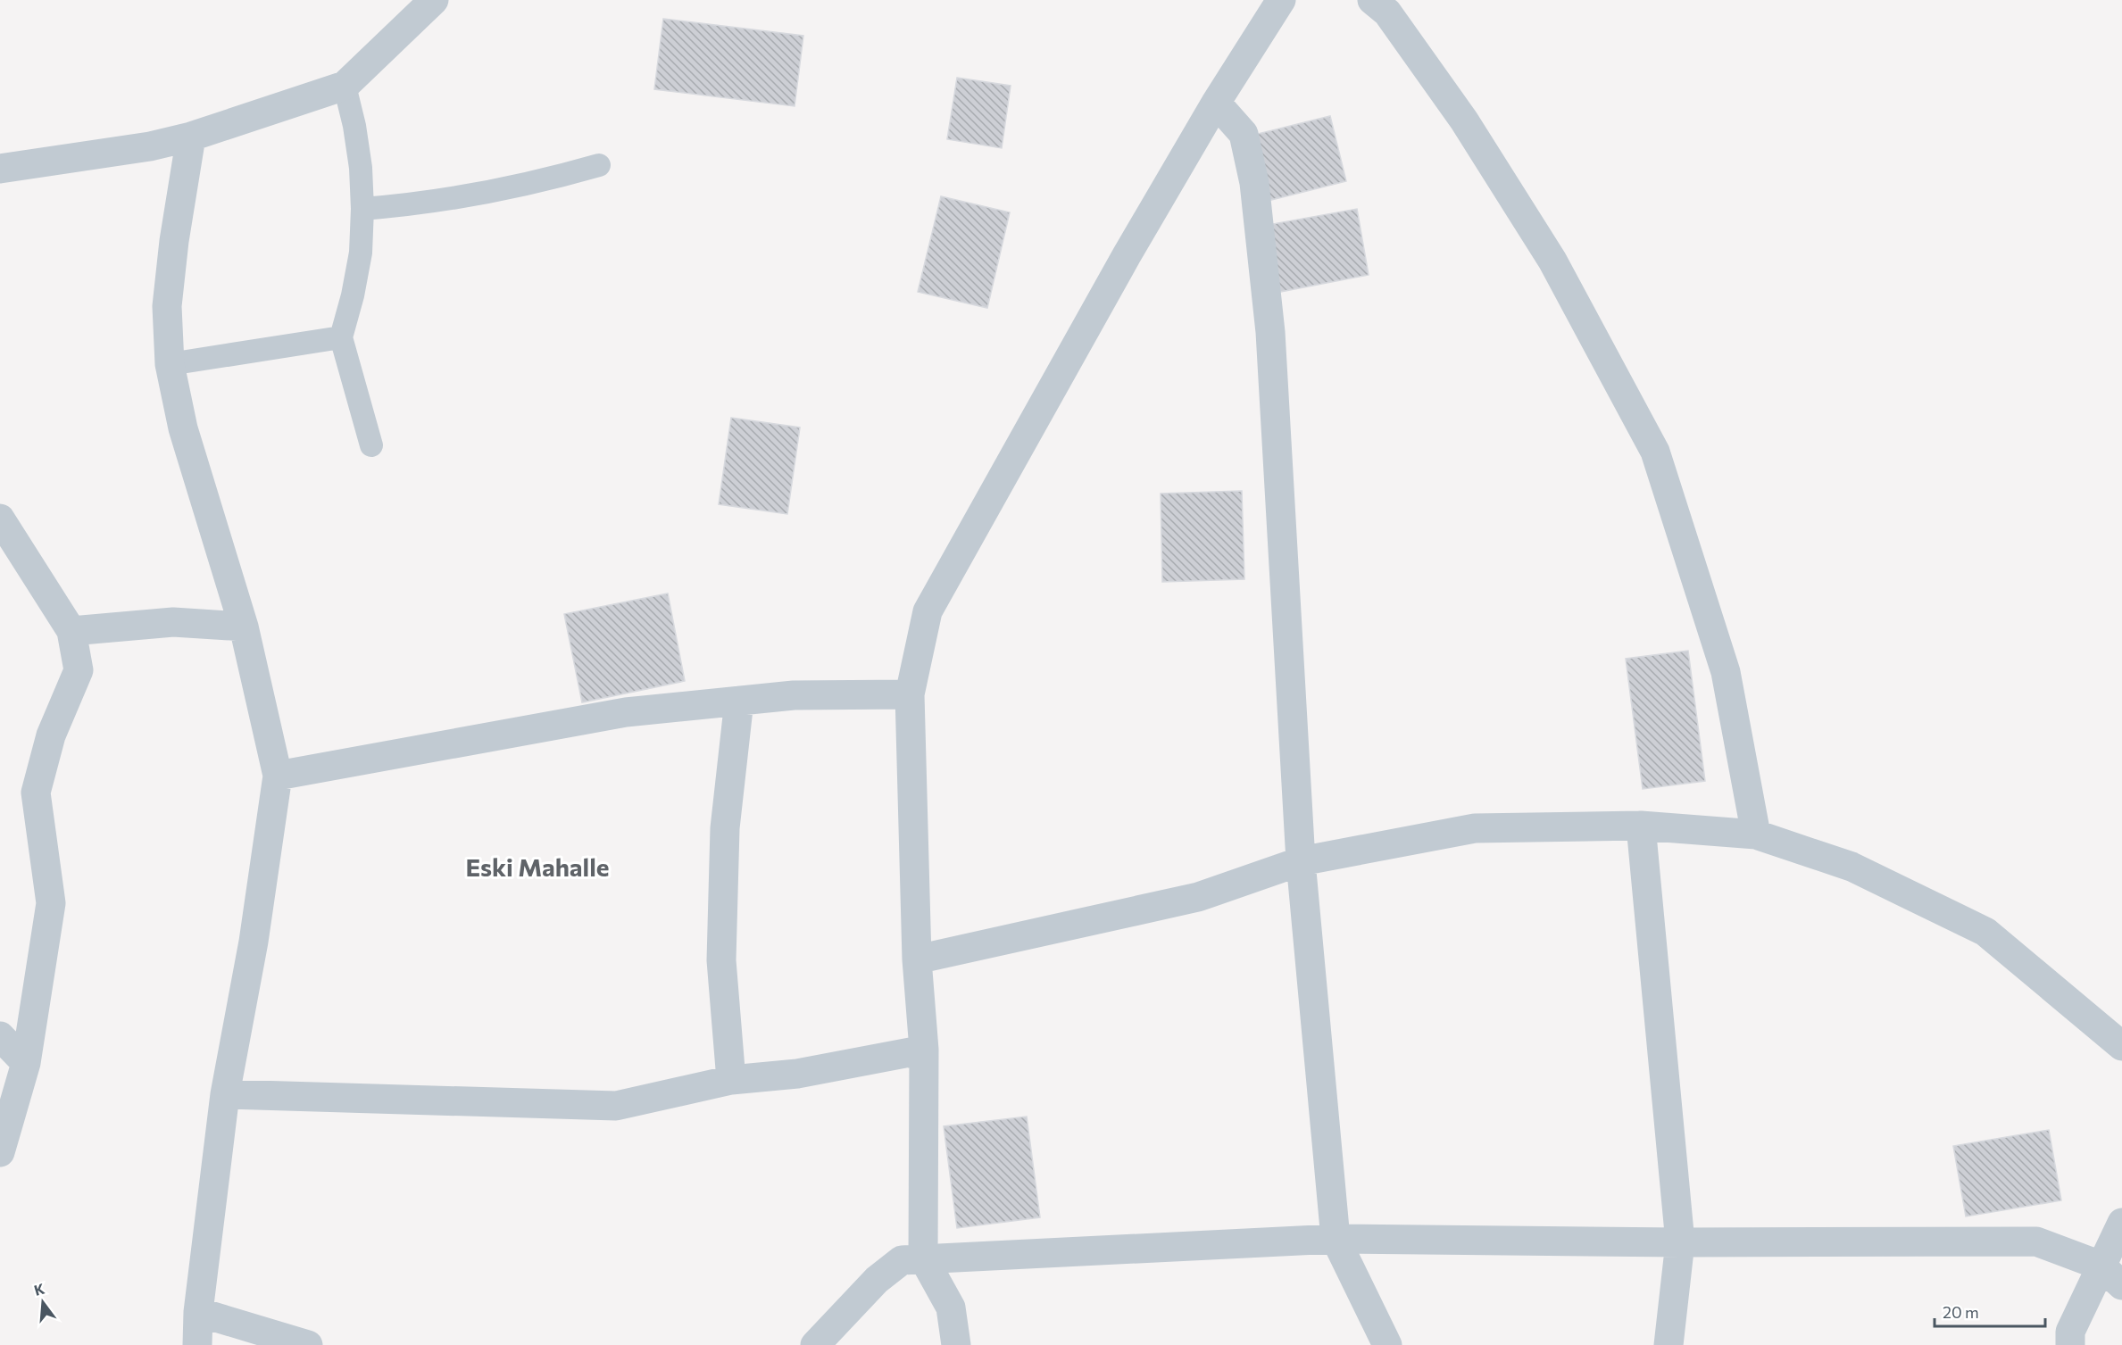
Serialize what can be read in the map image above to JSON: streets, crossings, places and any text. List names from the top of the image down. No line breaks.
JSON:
{"districts":["Eski Mahalle"],"scale_bar":"20 m","north":"top"}
